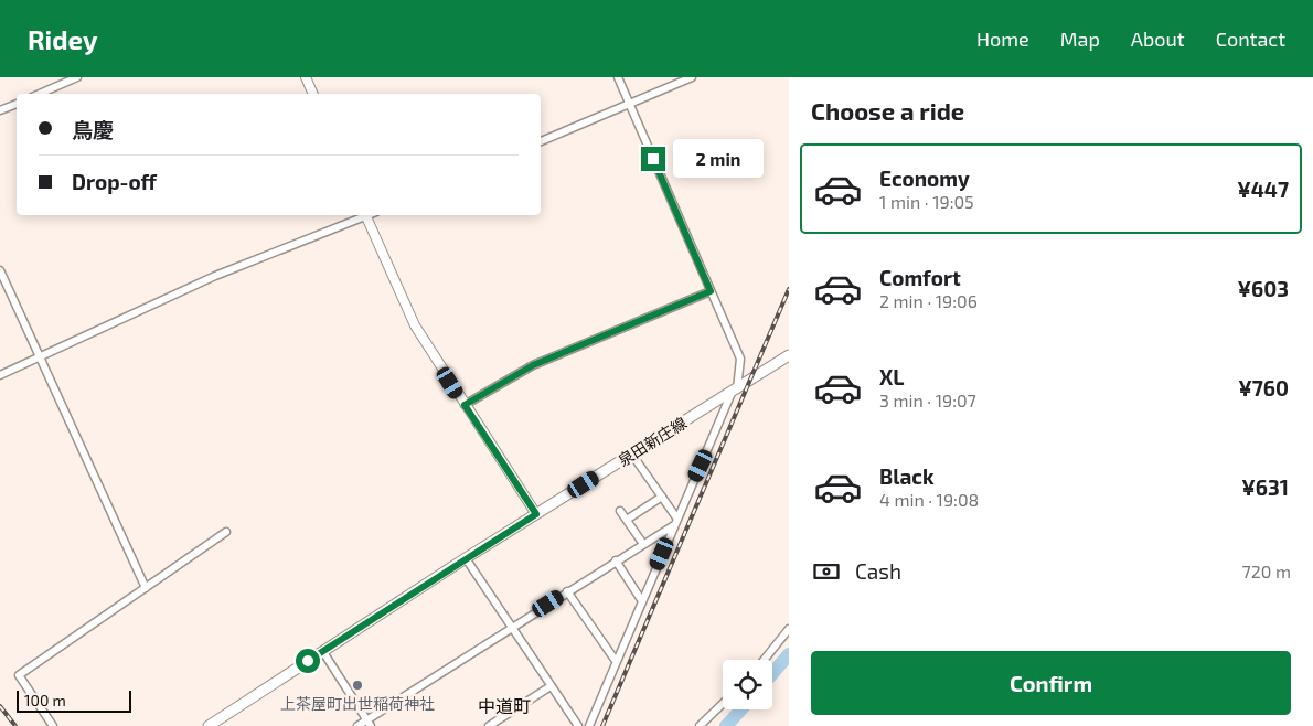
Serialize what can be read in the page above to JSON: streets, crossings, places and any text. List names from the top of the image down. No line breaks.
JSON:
{"streets":{"main road":["泉田新庄線"]},"districts":["中道町"],"places":["上茶屋町出世稲荷神社"],"scale_bar":"100 m","page":{"header":"Ridey","nav":["Home","Map","About","Contact"],"heading":"Choose a ride","banner":["鳥慶","Drop-off"],"bubble":"2 min","list":[{"name":"Economy","note":"1 min · 19:05","value":"¥447"},{"name":"Comfort","note":"2 min · 19:06","value":"¥603"},{"name":"XL","note":"3 min · 19:07","value":"¥760"},{"name":"Black","note":"4 min · 19:08","value":"¥631"}],"pay":["Cash","720 m"],"buttons":"Confirm","scale":"100 m"}}
